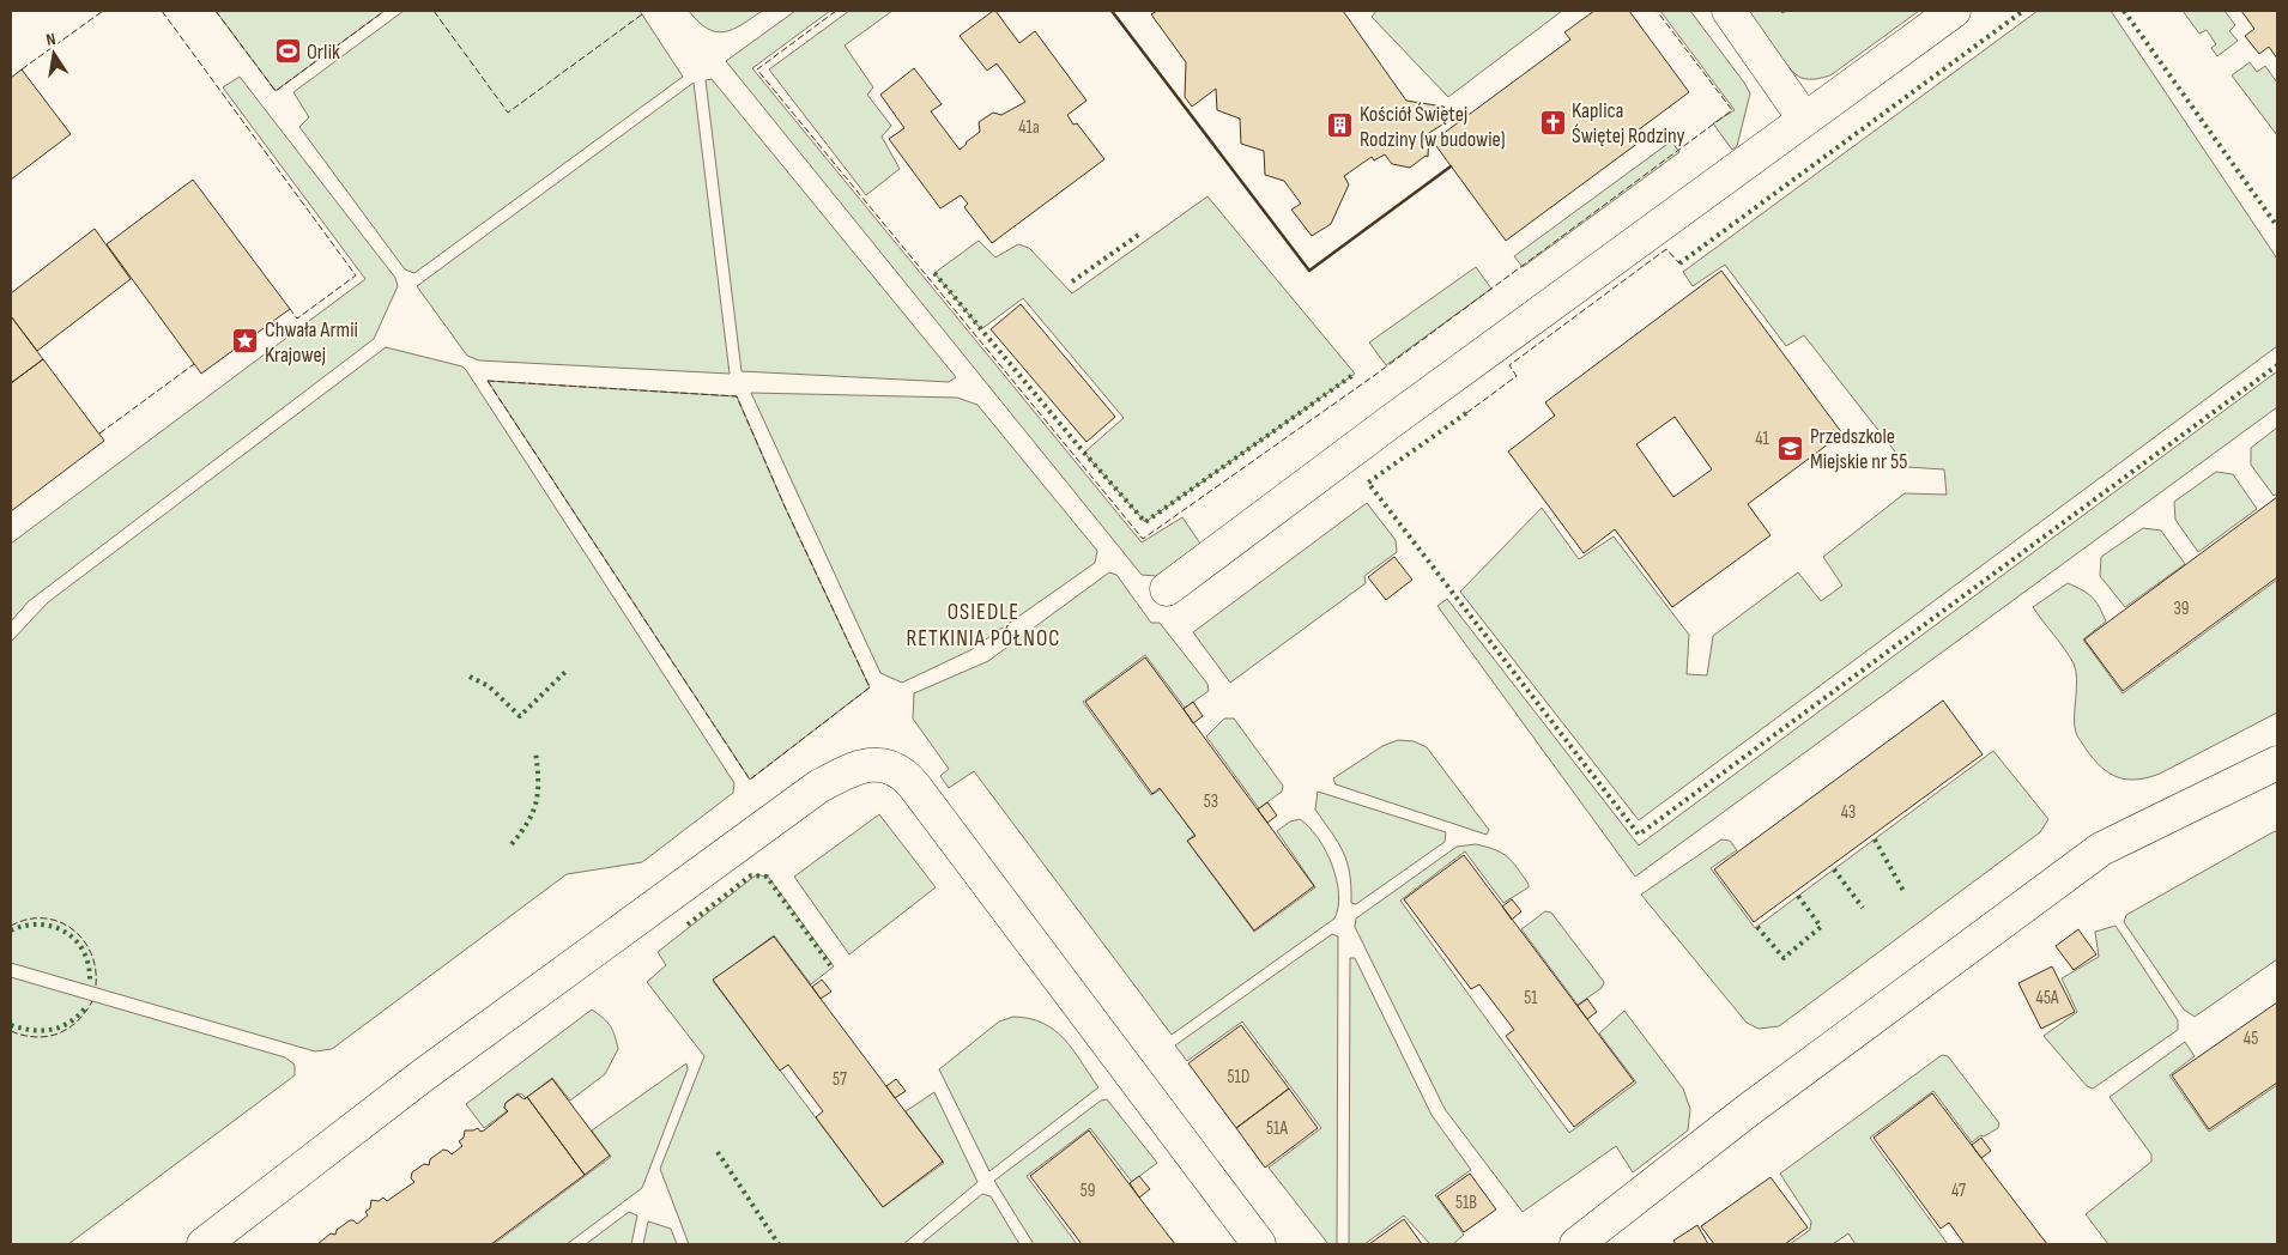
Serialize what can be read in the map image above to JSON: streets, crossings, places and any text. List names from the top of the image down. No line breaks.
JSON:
{"districts":["OSIEDLE RETKINIA PÓŁNOC"],"places":{"sports":["Orlik"],"church":["Kaplica Świętej Rodziny"],"building":["Kościół Świętej Rodziny (w budowie)"],"place":["Chwała Armii Krajowej"],"school or university":["Przedszkole Miejskie nr 55"]},"house_numbers":["41a","41","39","53","43","51","45A","45","51D","57","51A","59","47","51B"],"north":"top"}
